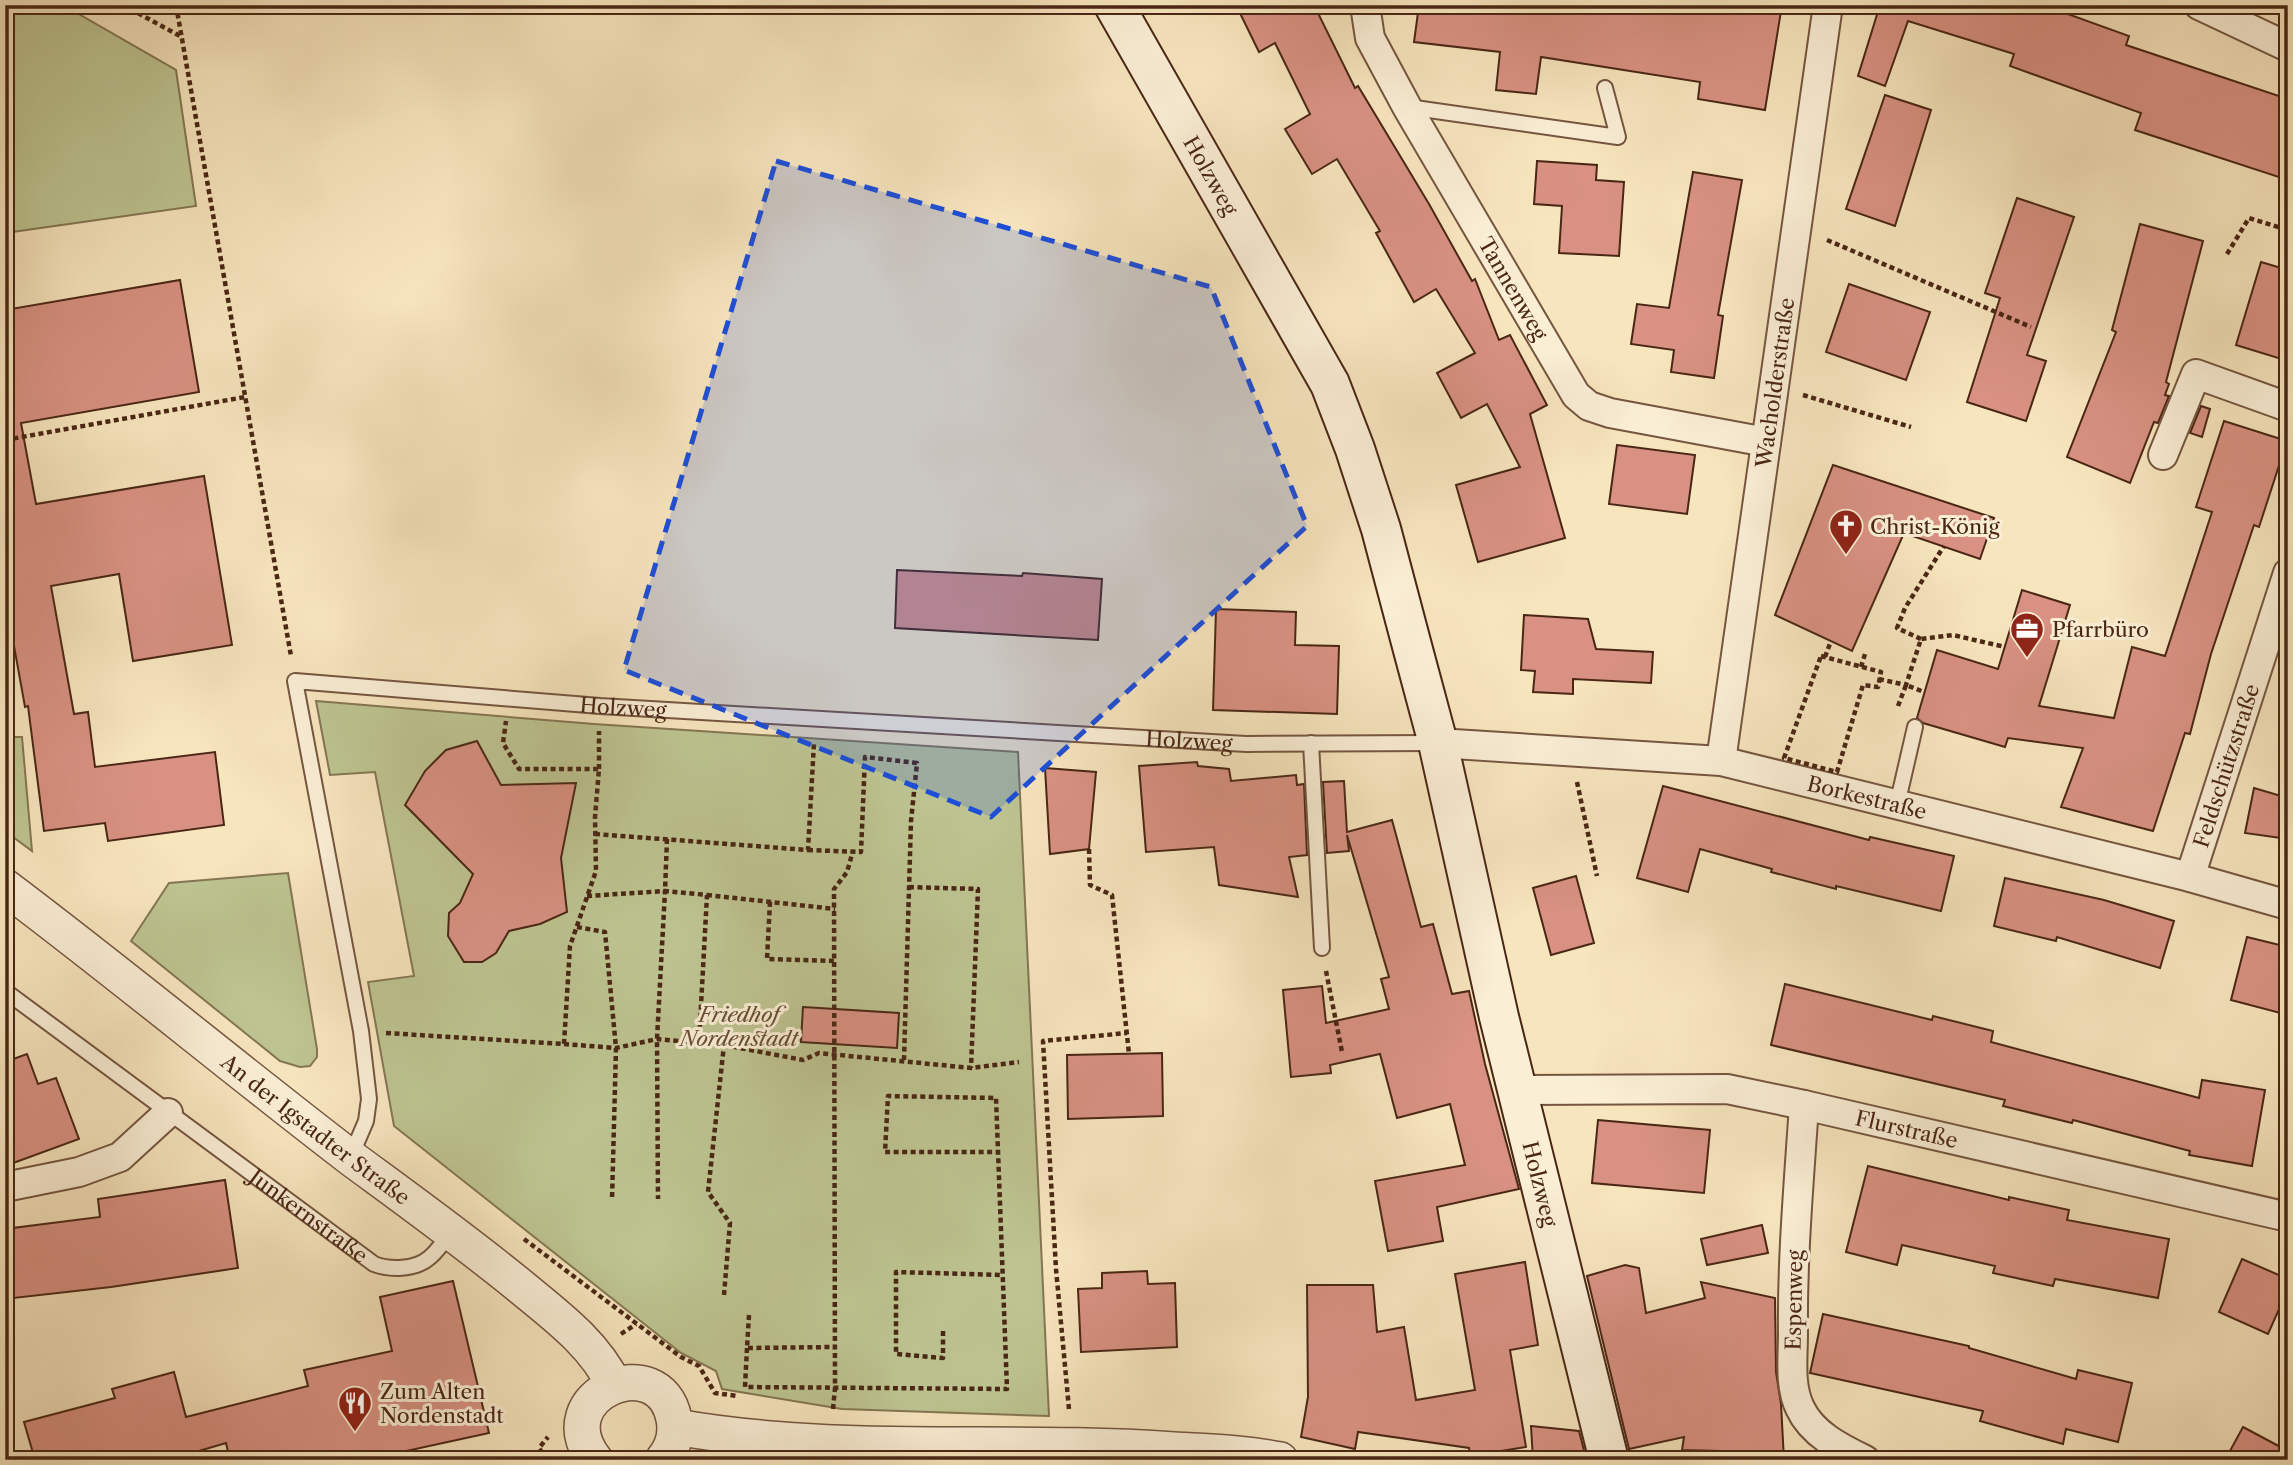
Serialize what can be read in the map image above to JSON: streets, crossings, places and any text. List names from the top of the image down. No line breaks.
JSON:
{"streets":{"main road":["Holzweg"],"street":["Tannenweg","Wacholderstraße","Feldschützstraße","Borkestraße","An der Igstadter Straße","Flurstraße","Espenweg"],"lane":["Junkernstraße"]},"crossings":[["Holzweg","Borkestraße"],["Holzweg","Flurstraße"],["Tannenweg","Wacholderstraße"],["Wacholderstraße","Borkestraße"],["Feldschützstraße","Borkestraße"],["An der Igstadter Straße","Junkernstraße"],["Flurstraße","Espenweg"]],"parks":["Friedhof Nordenstadt"],"places":{"church":["Christ-König"],"office":["Pfarrbüro"],"restaurant":["Zum Alten Nordenstadt"]}}
